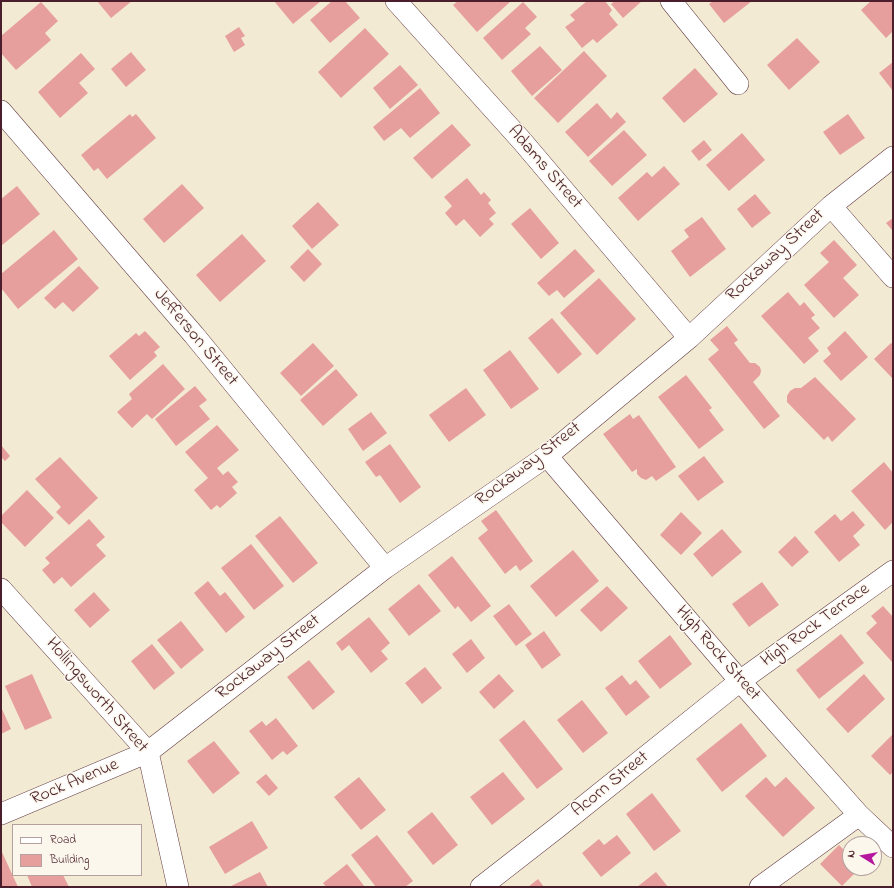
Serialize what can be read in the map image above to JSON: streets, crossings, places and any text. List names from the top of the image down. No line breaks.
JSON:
{"streets":{"street":["Adams Street","Rockaway Street","Jefferson Street","High Rock Terrace","High Rock Street","Hollingsworth Street","Rock Avenue","Acorn Street"]},"crossings":[["Adams Street","Rockaway Street"],["Rockaway Street","Jefferson Street"],["Rockaway Street","High Rock Street"],["Rockaway Street","Hollingsworth Street"],["Rockaway Street","Rock Avenue"],["High Rock Terrace","High Rock Street"],["High Rock Terrace","Acorn Street"],["High Rock Street","Acorn Street"],["Hollingsworth Street","Rock Avenue"]],"legend":["Road","Building"],"north":"left"}
